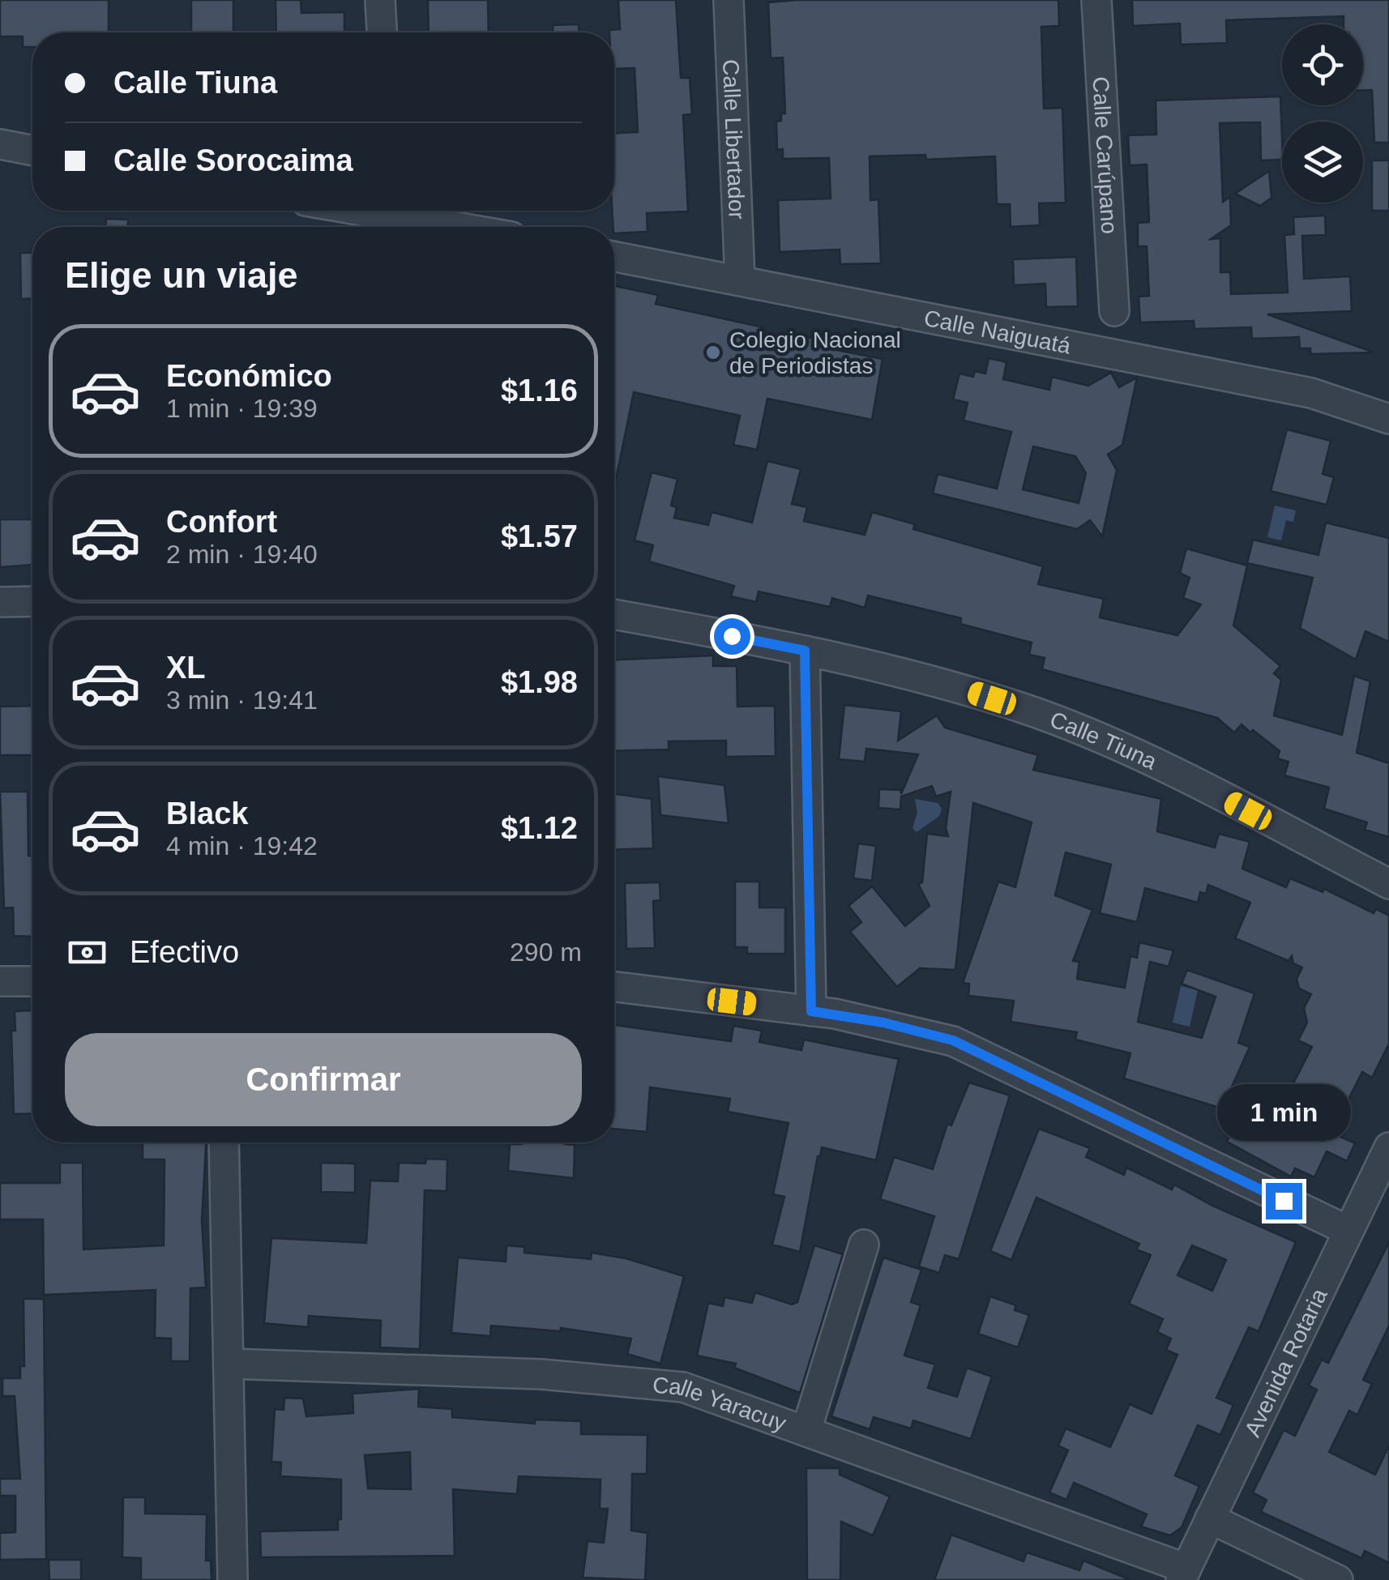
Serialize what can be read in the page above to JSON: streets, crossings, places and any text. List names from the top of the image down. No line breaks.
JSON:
{"streets":{"street":["Calle Libertador","Calle Carúpano","Calle Naiguatá","Calle Tiuna","Avenida Rotaria","Calle Yaracuy"]},"crossings":[["Calle Libertador","Calle Naiguatá"],["Avenida Rotaria","Calle Yaracuy"]],"places":["Colegio Nacional de Periodistas"],"page":{"banner":["Calle Tiuna","Calle Sorocaima"],"heading":"Elige un viaje","list":[{"name":"Económico","note":"1 min · 19:39","value":"$1.16"},{"name":"Confort","note":"2 min · 19:40","value":"$1.57"},{"name":"XL","note":"3 min · 19:41","value":"$1.98"},{"name":"Black","note":"4 min · 19:42","value":"$1.12"}],"pay":["Efectivo","290 m"],"buttons":"Confirmar","bubble":"1 min"}}
